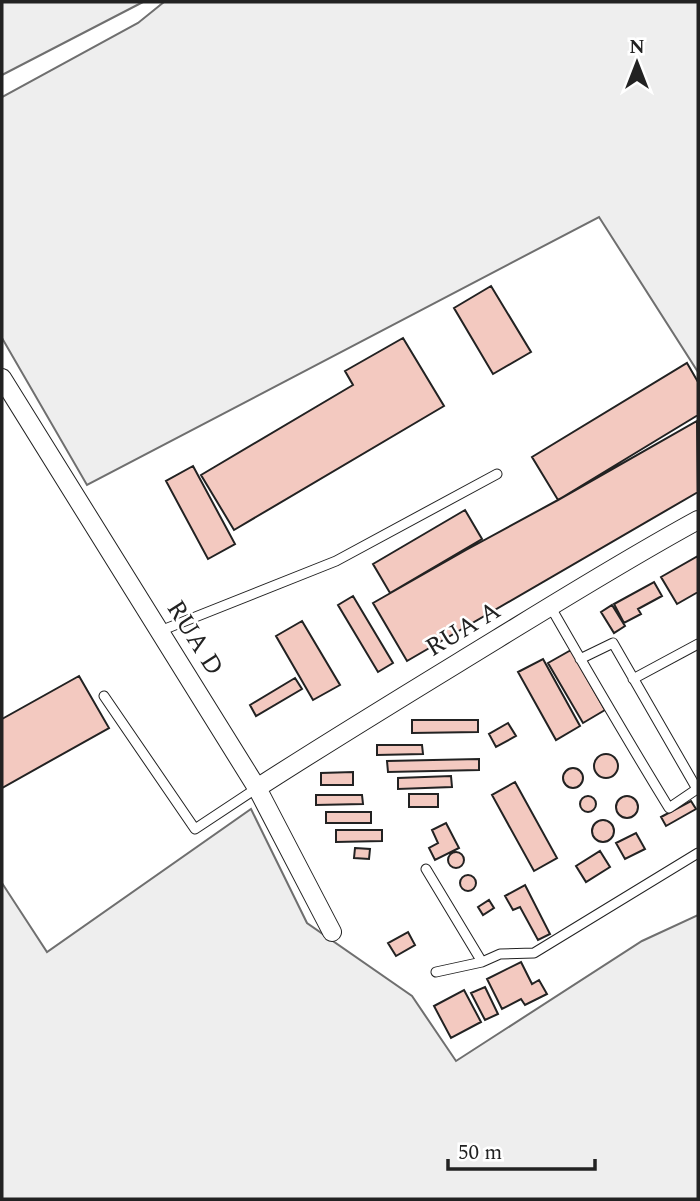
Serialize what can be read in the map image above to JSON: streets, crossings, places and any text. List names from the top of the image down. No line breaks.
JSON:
{"streets":{"street":["RUA A","RUA D"]},"crossings":[["RUA A","RUA D"]],"scale_bar":"50 m","north":"top"}
